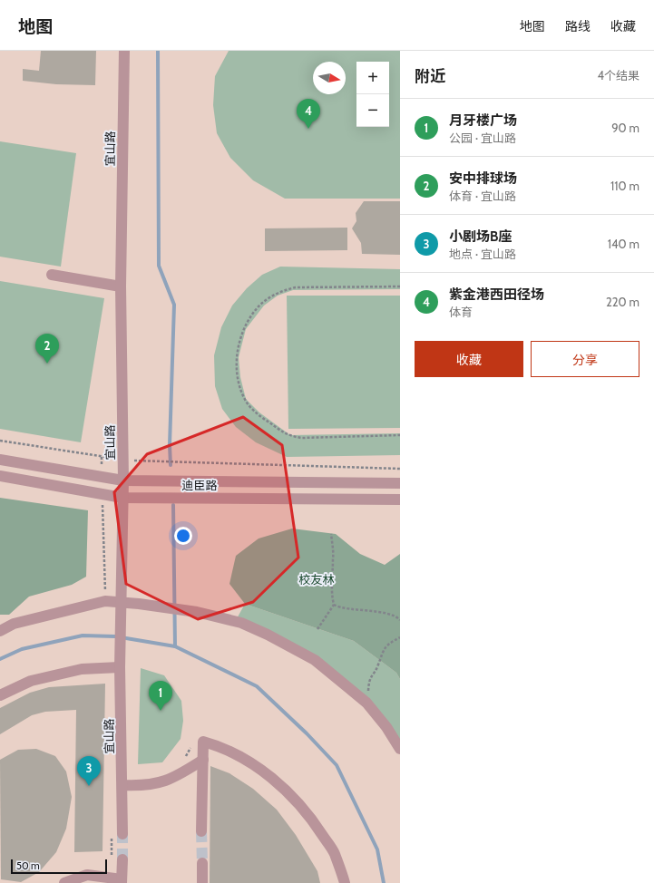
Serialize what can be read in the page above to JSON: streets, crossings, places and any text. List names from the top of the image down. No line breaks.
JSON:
{"streets":{"street":["宜山路","迪臣路"]},"crossings":[["宜山路","迪臣路"]],"parks":["校友林"],"scale_bar":"50 m","north":"right","page":{"header":"地图","nav":["地图","路线","收藏"],"heading":["附近","4个结果"],"map_buttons":["+","−"],"list":[{"mark":"1","name":"月牙楼广场","note":"公园 · 宜山路","value":"90 m"},{"mark":"2","name":"安中排球场","note":"体育 · 宜山路","value":"110 m"},{"mark":"3","name":"小剧场B座","note":"地点 · 宜山路","value":"140 m"},{"mark":"4","name":"紫金港西田径场","note":"体育","value":"220 m"}],"pins":["4","2","1","3"],"buttons":["收藏","分享"],"scale":"50 m"}}
